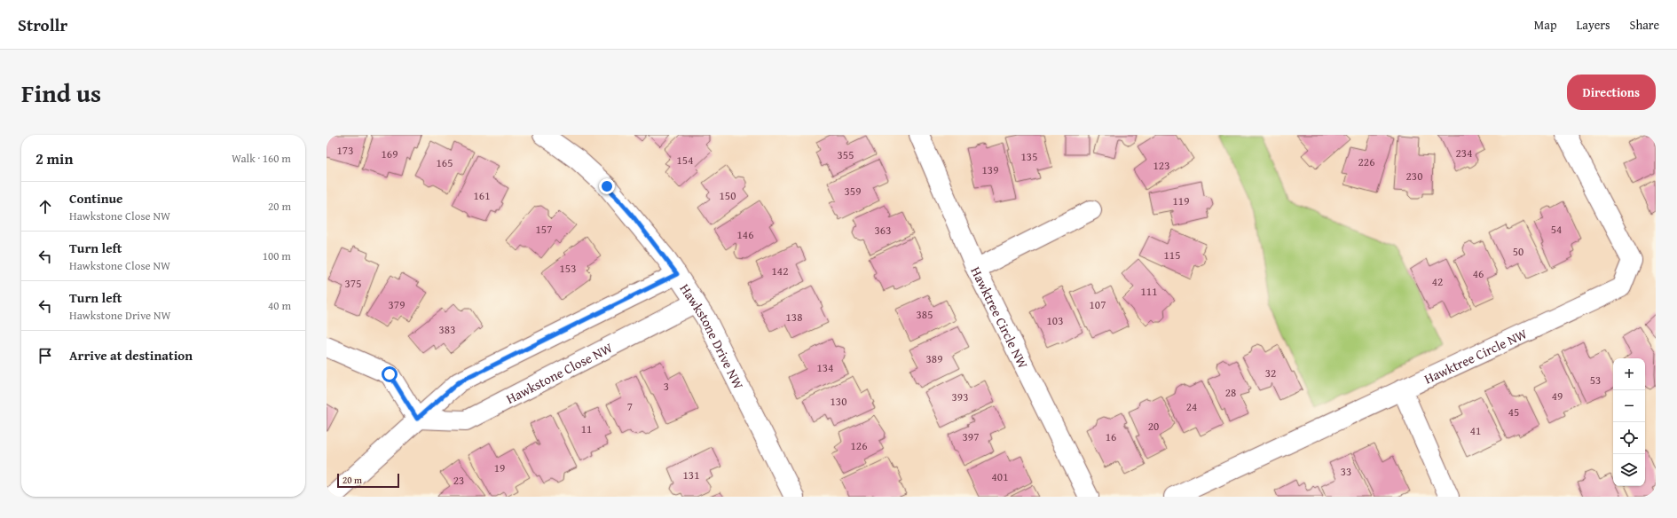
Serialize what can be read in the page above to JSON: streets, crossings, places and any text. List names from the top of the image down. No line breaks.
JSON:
{"streets":{"street":["Hawktree Circle NW","Hawkstone Drive NW","Hawkstone Close NW"]},"crossings":[["Hawkstone Drive NW","Hawkstone Close NW"]],"house_numbers":["173","234","169","355","135","154","226","165","123","139","230","359","161","150","119","157","54","363","146","50","115","153","142","46","42","375","111","379","107","385","138","103","383","389","134","32","53","3","28","49","393","130","7","24","45","20","11","41","397","16","126","19","33","131","401","23"],"scale_bar":"20 m","page":{"header":"Strollr","nav":["Map","Layers","Share"],"title":"Find us","buttons":"Directions","heading":["2 min","Walk · 160 m"],"list":[["Continue","Hawkstone Close NW","20 m"],["Turn left","Hawkstone Close NW","100 m"],["Turn left","Hawkstone Drive NW","40 m"],"Arrive at destination"],"map_buttons":["+","−"],"scale":"20 m"}}
